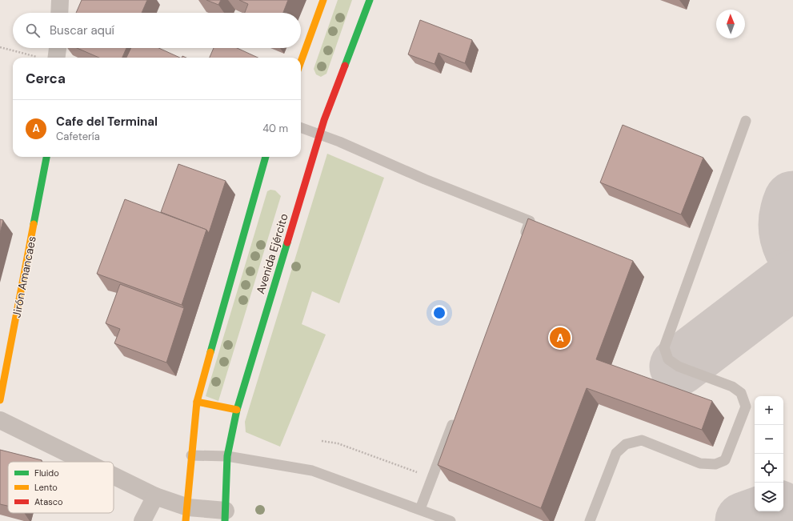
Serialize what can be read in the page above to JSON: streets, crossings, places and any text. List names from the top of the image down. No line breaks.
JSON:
{"streets":{"street":["Avenida Ejército","Jirón Amancaes"]},"legend":["Fluido","Lento","Atasco"],"north":"top","page":{"search":"Buscar aquí","heading":"Cerca","list":[{"mark":"A","name":"Cafe del Terminal","note":"Cafetería","value":"40 m"}],"pins":"A","map_buttons":["+","−"]}}
